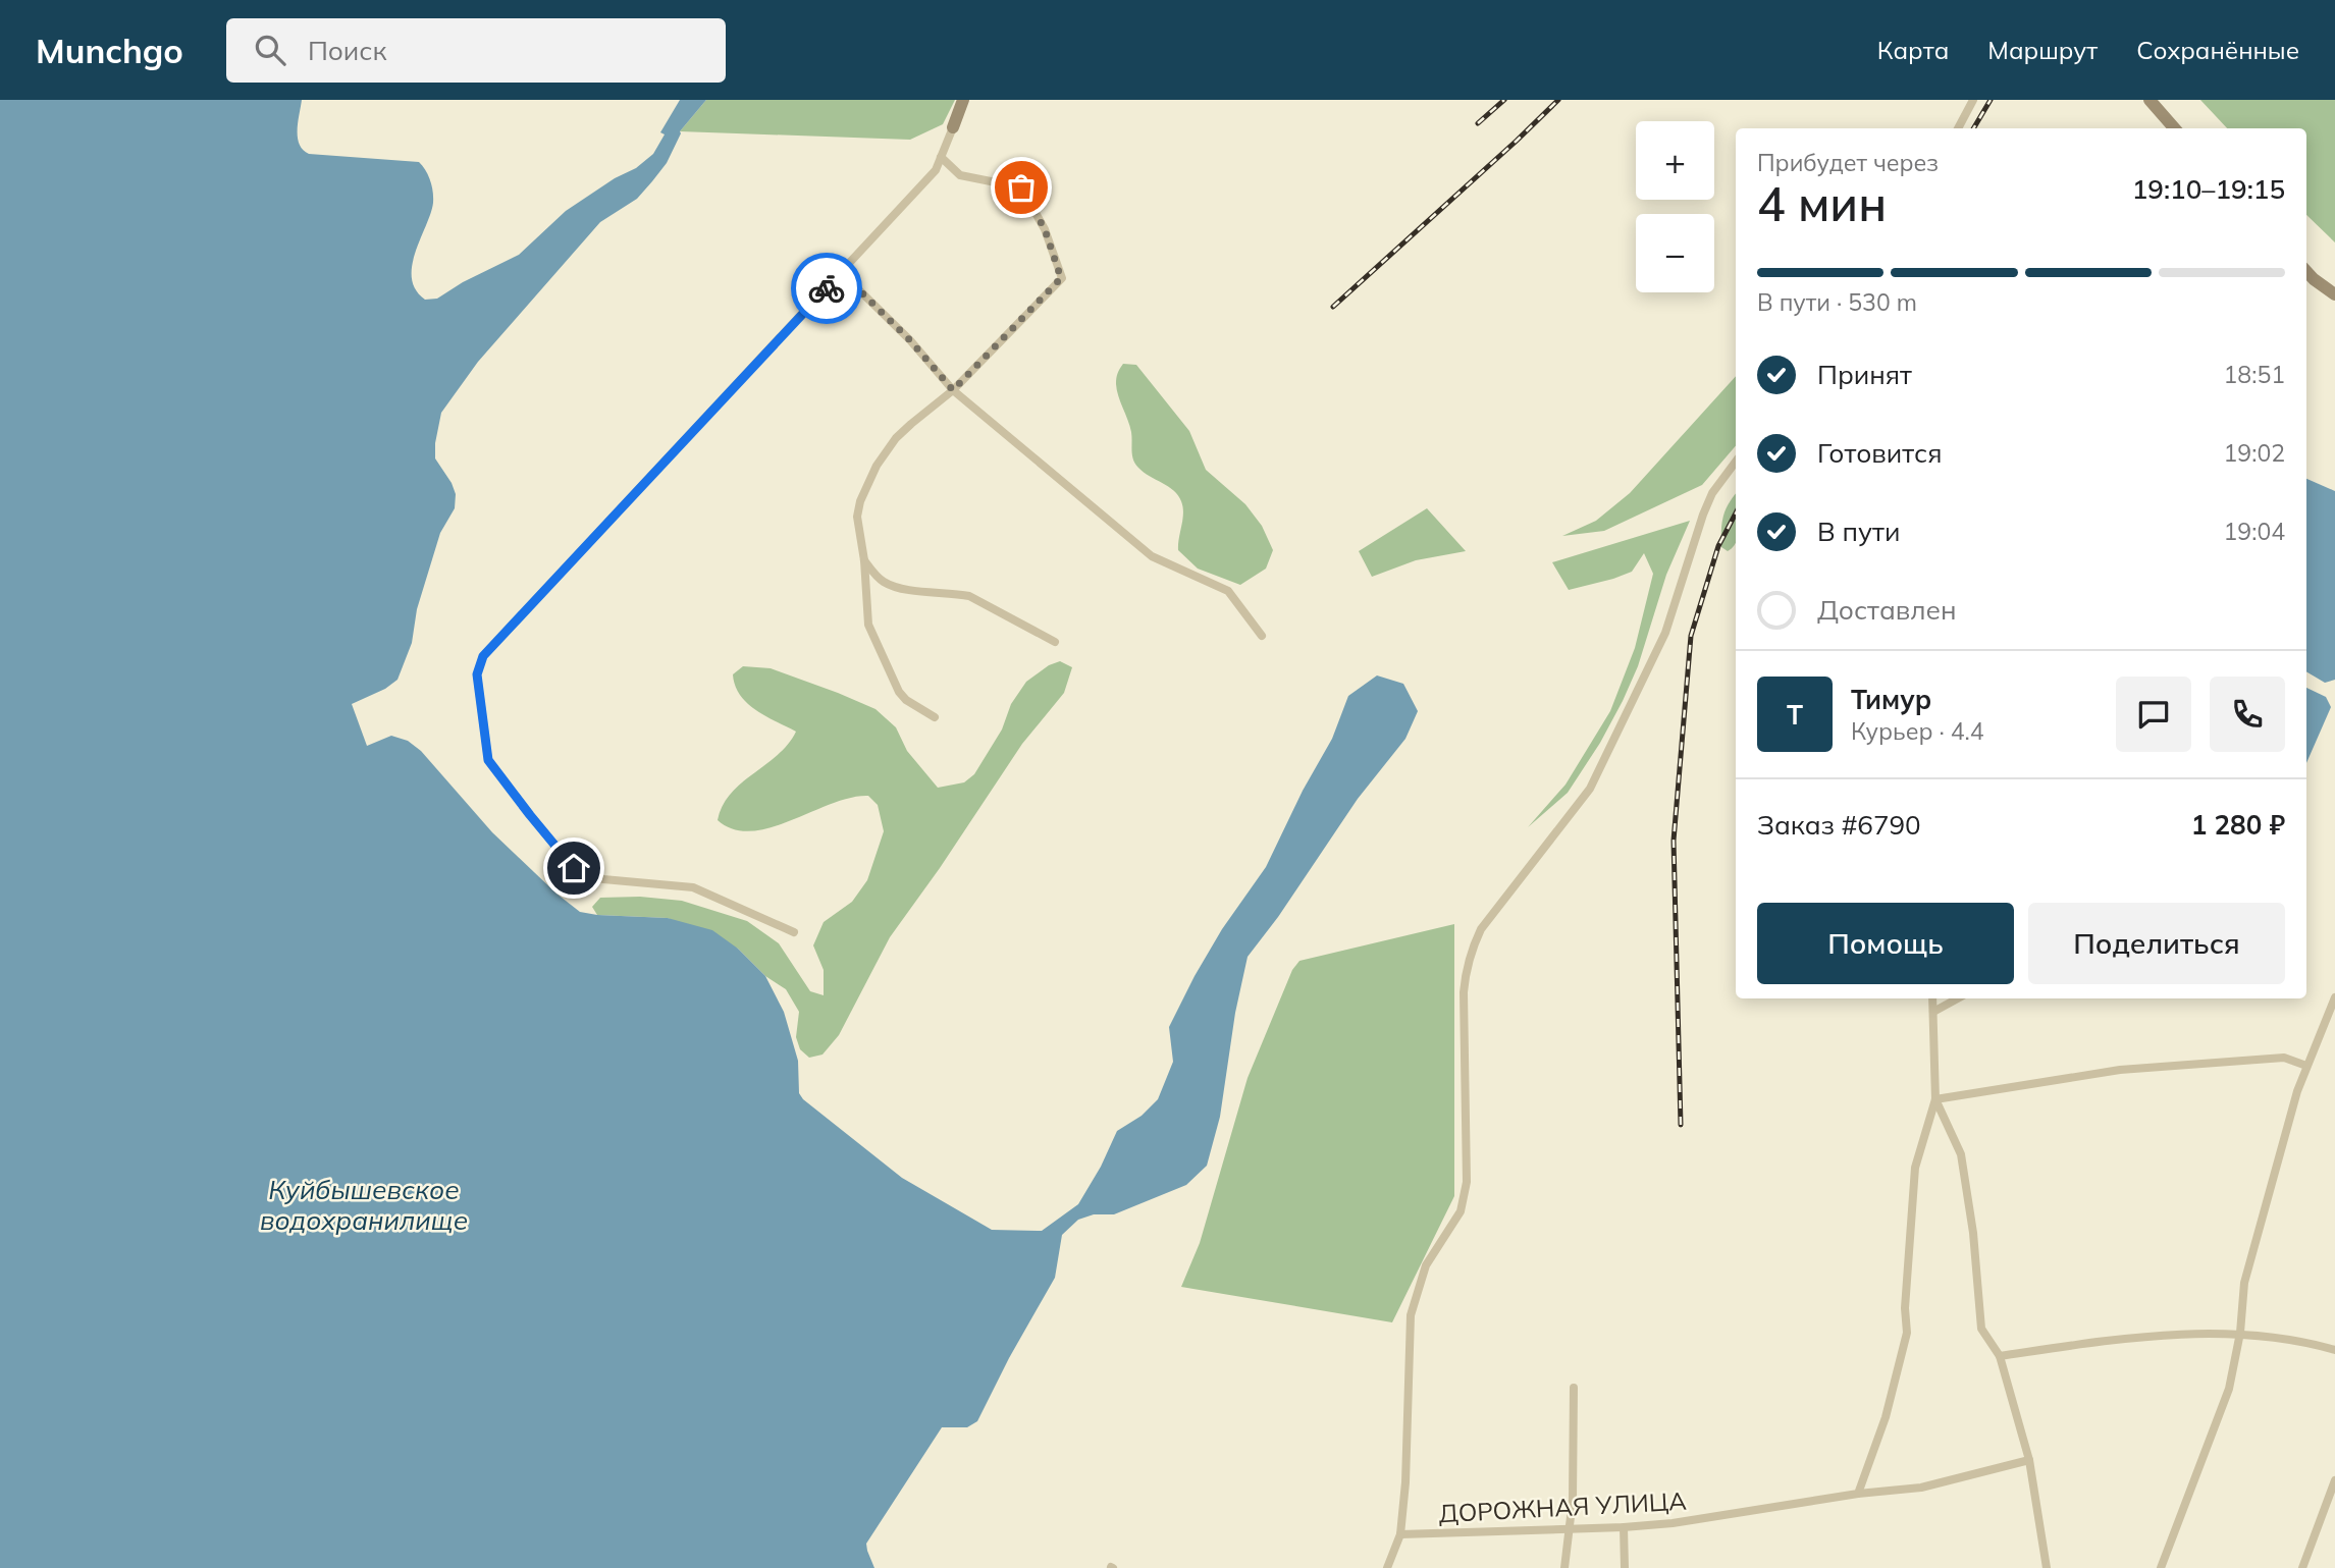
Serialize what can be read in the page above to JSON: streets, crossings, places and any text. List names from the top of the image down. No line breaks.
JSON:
{"streets":{"street":["ДОРОЖНАЯ УЛИЦА"]},"water":["Куйбышевское водохранилище"],"page":{"header":"Munchgo","search":"Поиск","nav":["Карта","Маршрут","Сохранённые"],"map_buttons":["+","−"],"heading":["4 мин","Прибудет через","19:10–19:15"],"panel":["Тимур","Курьер · 4.4","Заказ #6790","1 280 ₽"],"bar":"В пути · 530 m","list":[["Принят","18:51"],["Готовится","19:02"],["В пути","19:04"],"Доставлен"],"round":"Т","buttons":["Помощь","Поделиться"]}}
